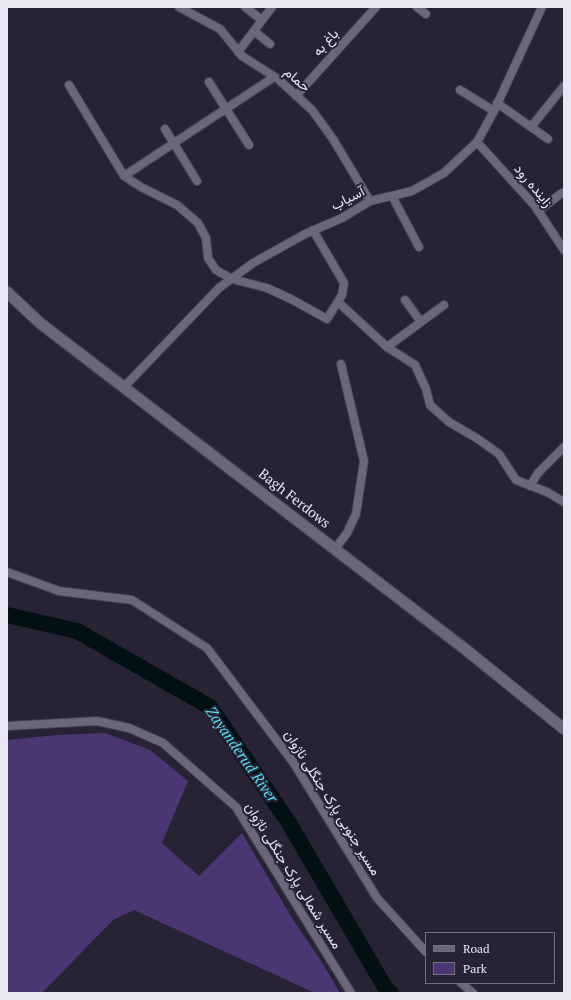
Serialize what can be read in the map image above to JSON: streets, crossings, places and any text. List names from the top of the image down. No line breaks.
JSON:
{"streets":{"street":["باغ به","حمام","زاینده رود","آسیاب","Bagh Ferdows","مسیر جنوبی پارک جنگلی ناژوان","مسیر شمالی پارک جنگلی ناژوان"]},"crossings":[["باغ به","حمام"],["حمام","آسیاب"],["زاینده رود","آسیاب"],["آسیاب","Bagh Ferdows"]],"water":["Zayanderud River"],"legend":["Road","Park"]}
